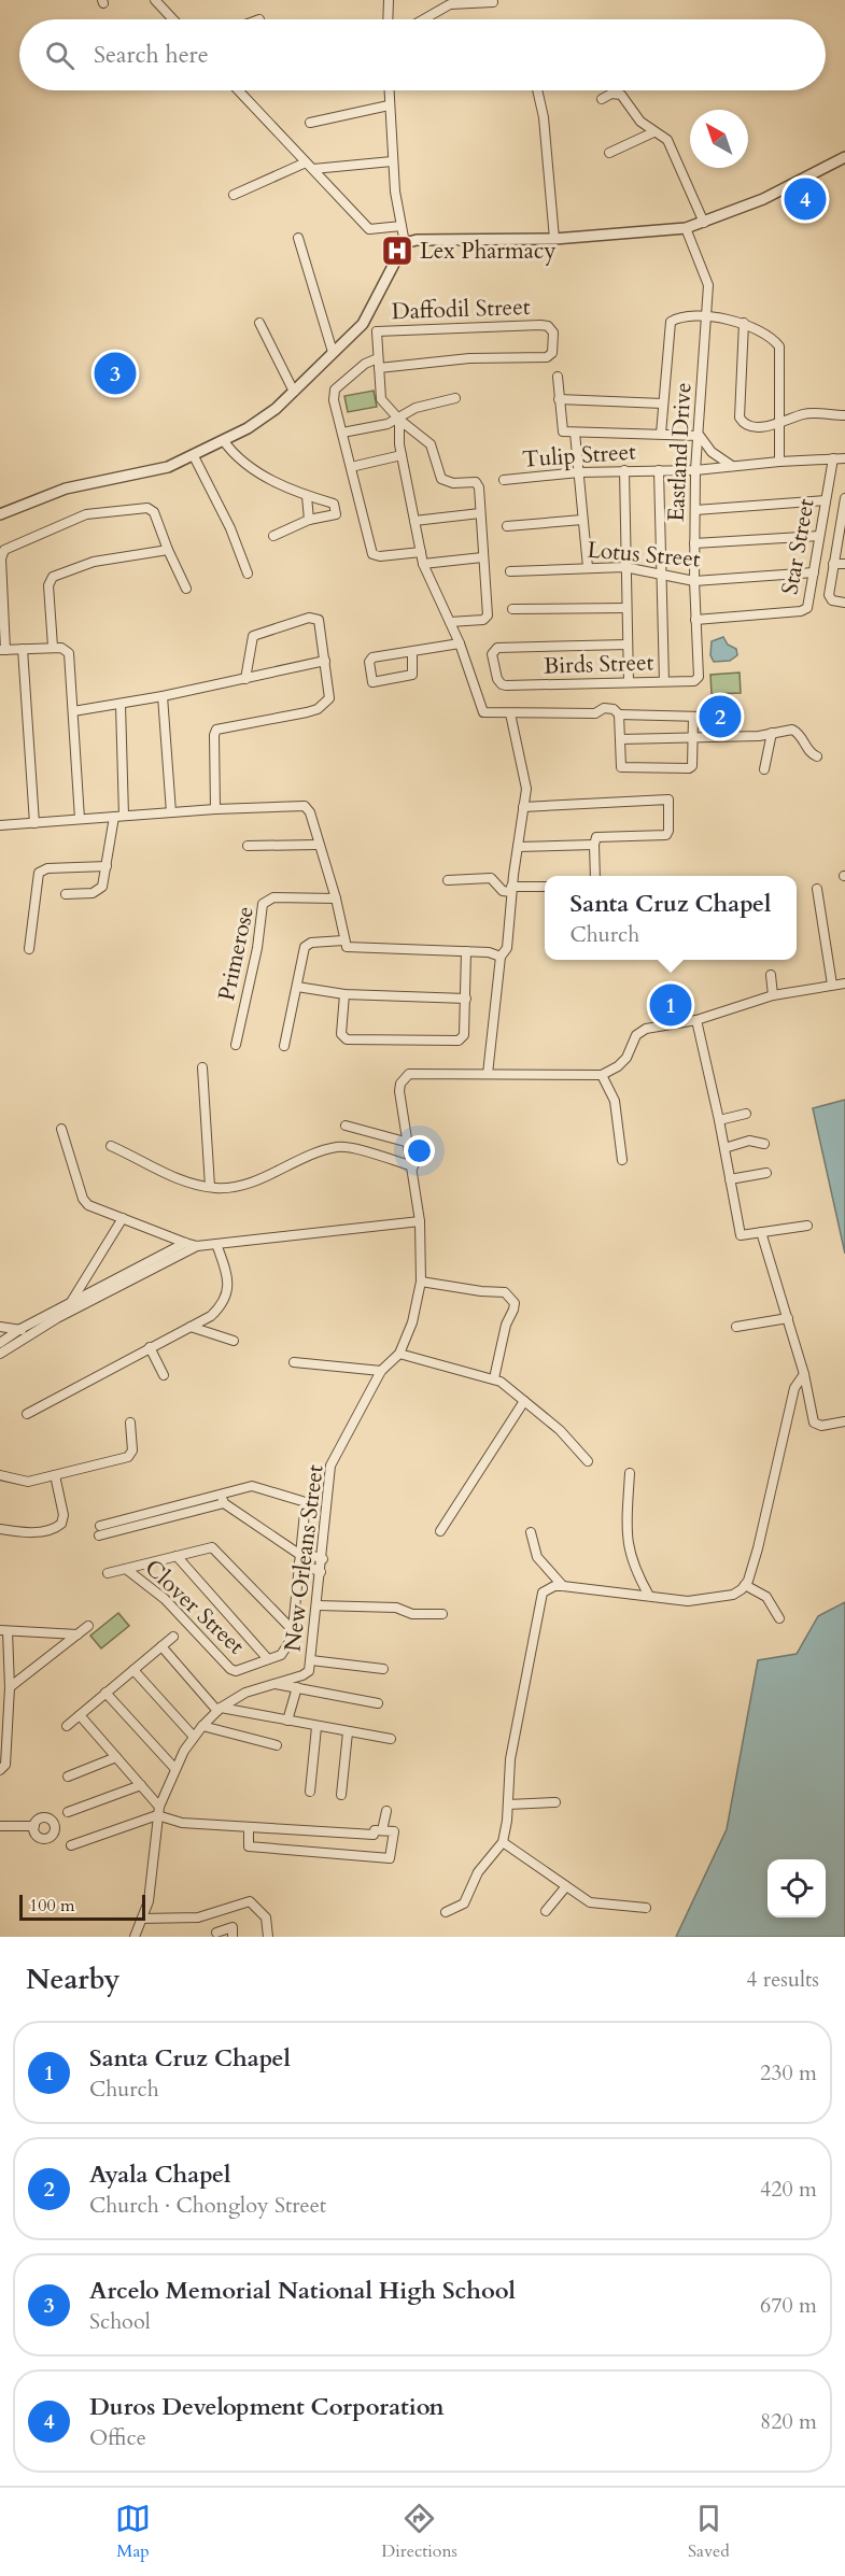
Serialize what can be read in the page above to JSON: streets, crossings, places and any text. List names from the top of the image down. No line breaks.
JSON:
{"streets":{"street":["Daffodil Street","Eastland Drive","Tulip Street","Star Street","Lotus Street","Birds Street","Primerose","New Orleans Street","Clover Street"]},"crossings":[["Eastland Drive","Tulip Street"],["Eastland Drive","Star Street"],["Eastland Drive","Lotus Street"],["Eastland Drive","Birds Street"],["Tulip Street","Star Street"],["Star Street","Lotus Street"]],"places":{"hospital":["Lex Pharmacy"]},"scale_bar":"100 m","north":"top left","page":{"search":"Search here","pins":["4","3","2","1"],"popup":["Santa Cruz Chapel","Church"],"scale":"100 m","heading":["Nearby","4 results"],"list":[{"mark":"1","name":"Santa Cruz Chapel","note":"Church","value":"230 m"},{"mark":"2","name":"Ayala Chapel","note":"Church · Chongloy Street","value":"420 m"},{"mark":"3","name":"Arcelo Memorial National High School","note":"School","value":"670 m"},{"mark":"4","name":"Duros Development Corporation","note":"Office","value":"820 m"}],"nav":["Map","Directions","Saved"]}}
